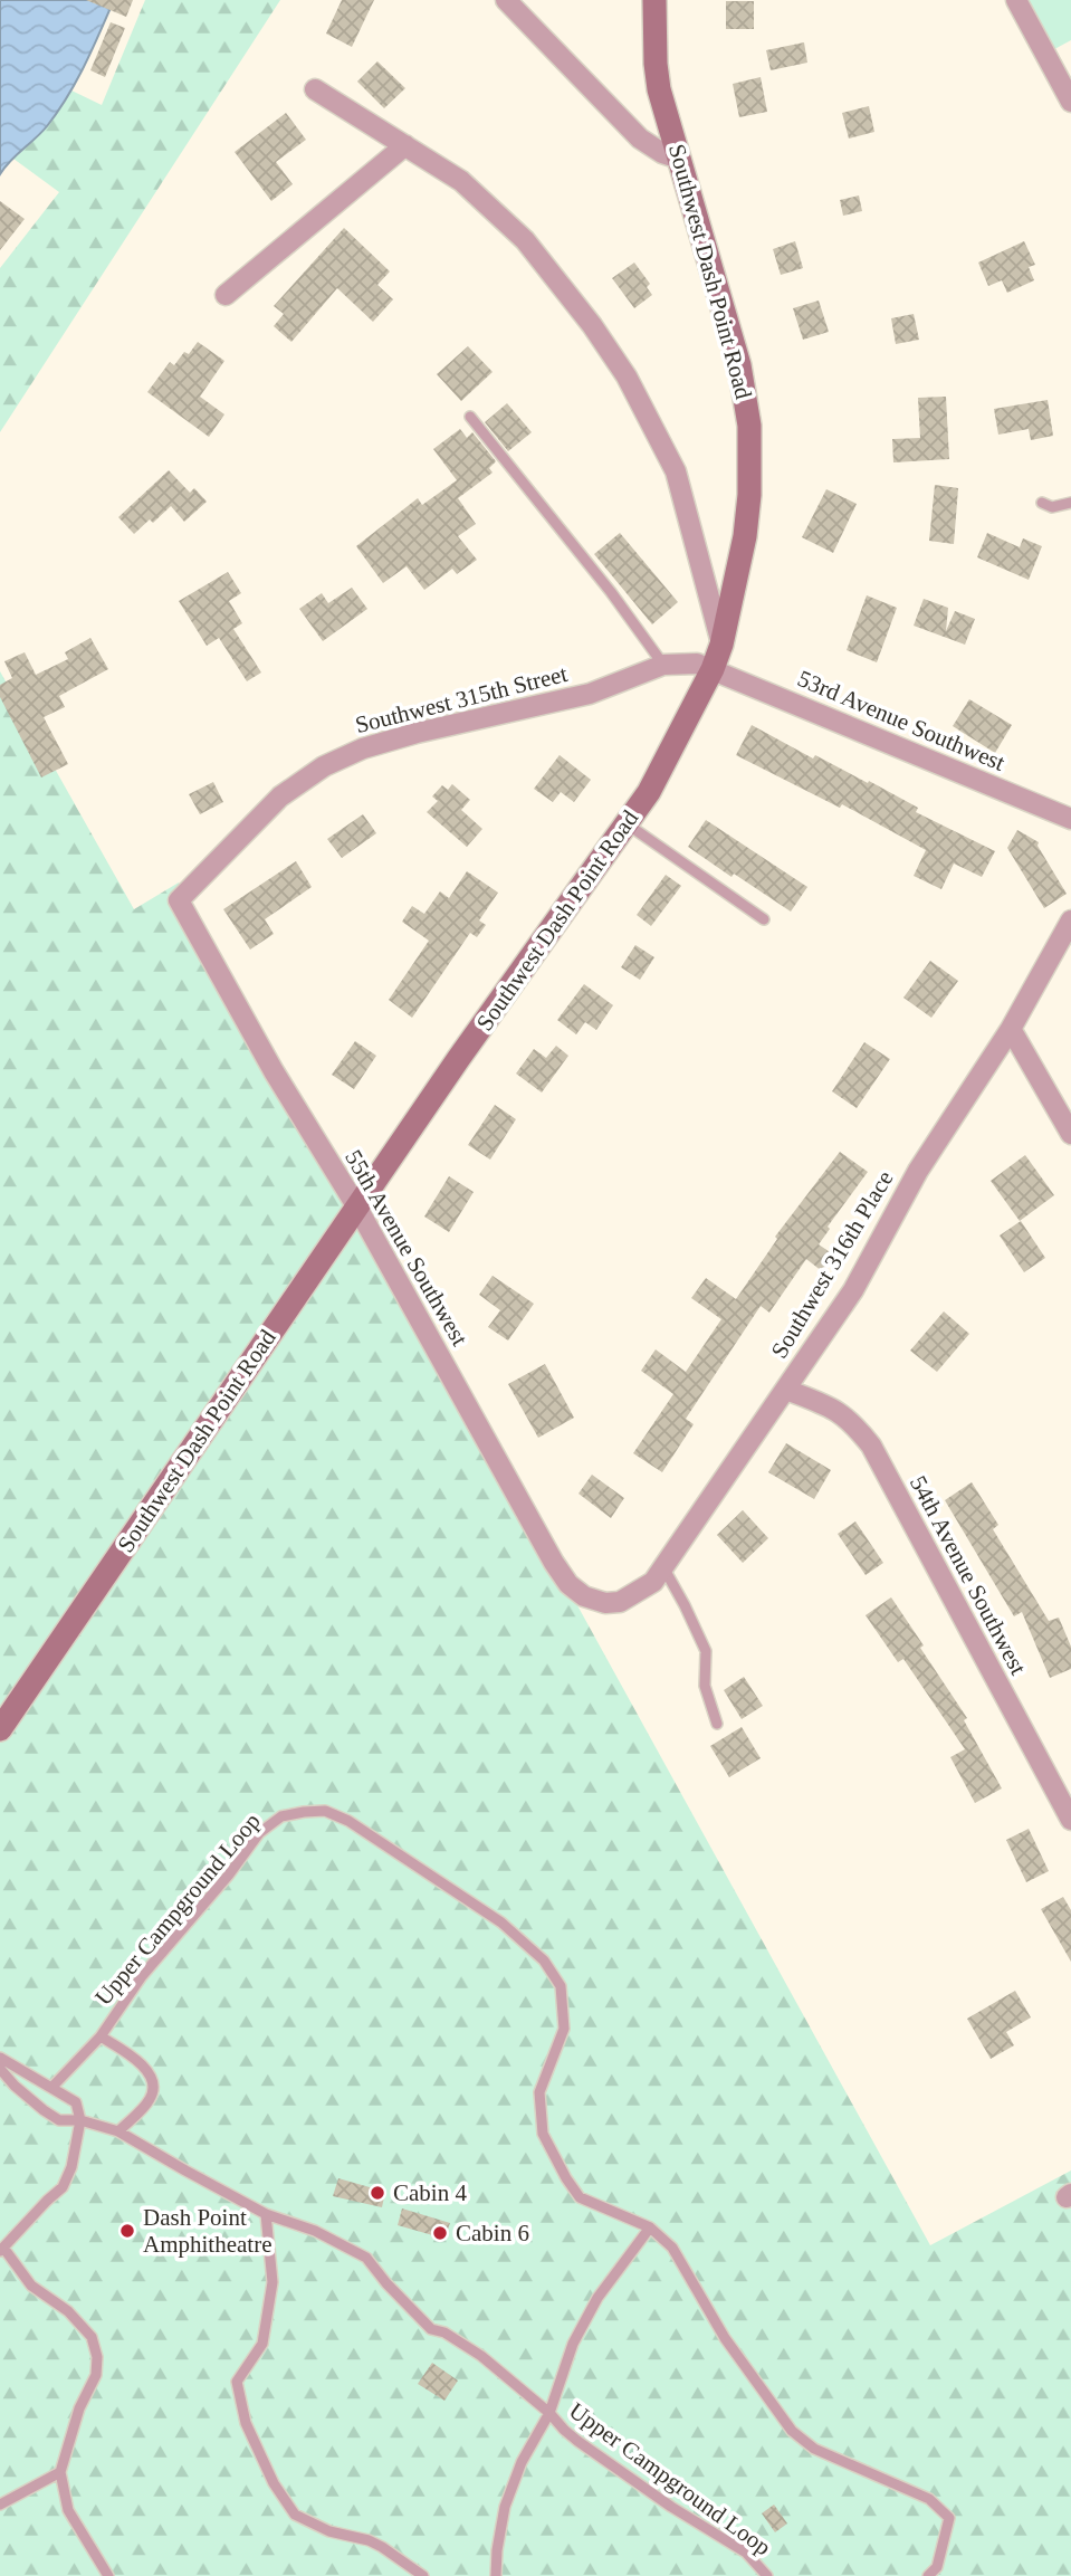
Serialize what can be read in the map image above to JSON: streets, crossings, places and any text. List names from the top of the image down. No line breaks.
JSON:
{"streets":{"main road":["Southwest Dash Point Road"],"street":["Southwest 315th Street","53rd Avenue Southwest","55th Avenue Southwest","Southwest 316th Place","54th Avenue Southwest"],"lane":["Upper Campground Loop"]},"crossings":[["Southwest Dash Point Road","Southwest 315th Street"],["Southwest Dash Point Road","53rd Avenue Southwest"],["Southwest Dash Point Road","55th Avenue Southwest"],["Southwest 315th Street","53rd Avenue Southwest"],["Southwest 315th Street","55th Avenue Southwest"],["55th Avenue Southwest","Southwest 316th Place"],["Southwest 316th Place","54th Avenue Southwest"]],"places":["Cabin 4","Dash Point Amphitheatre","Cabin 6"]}
